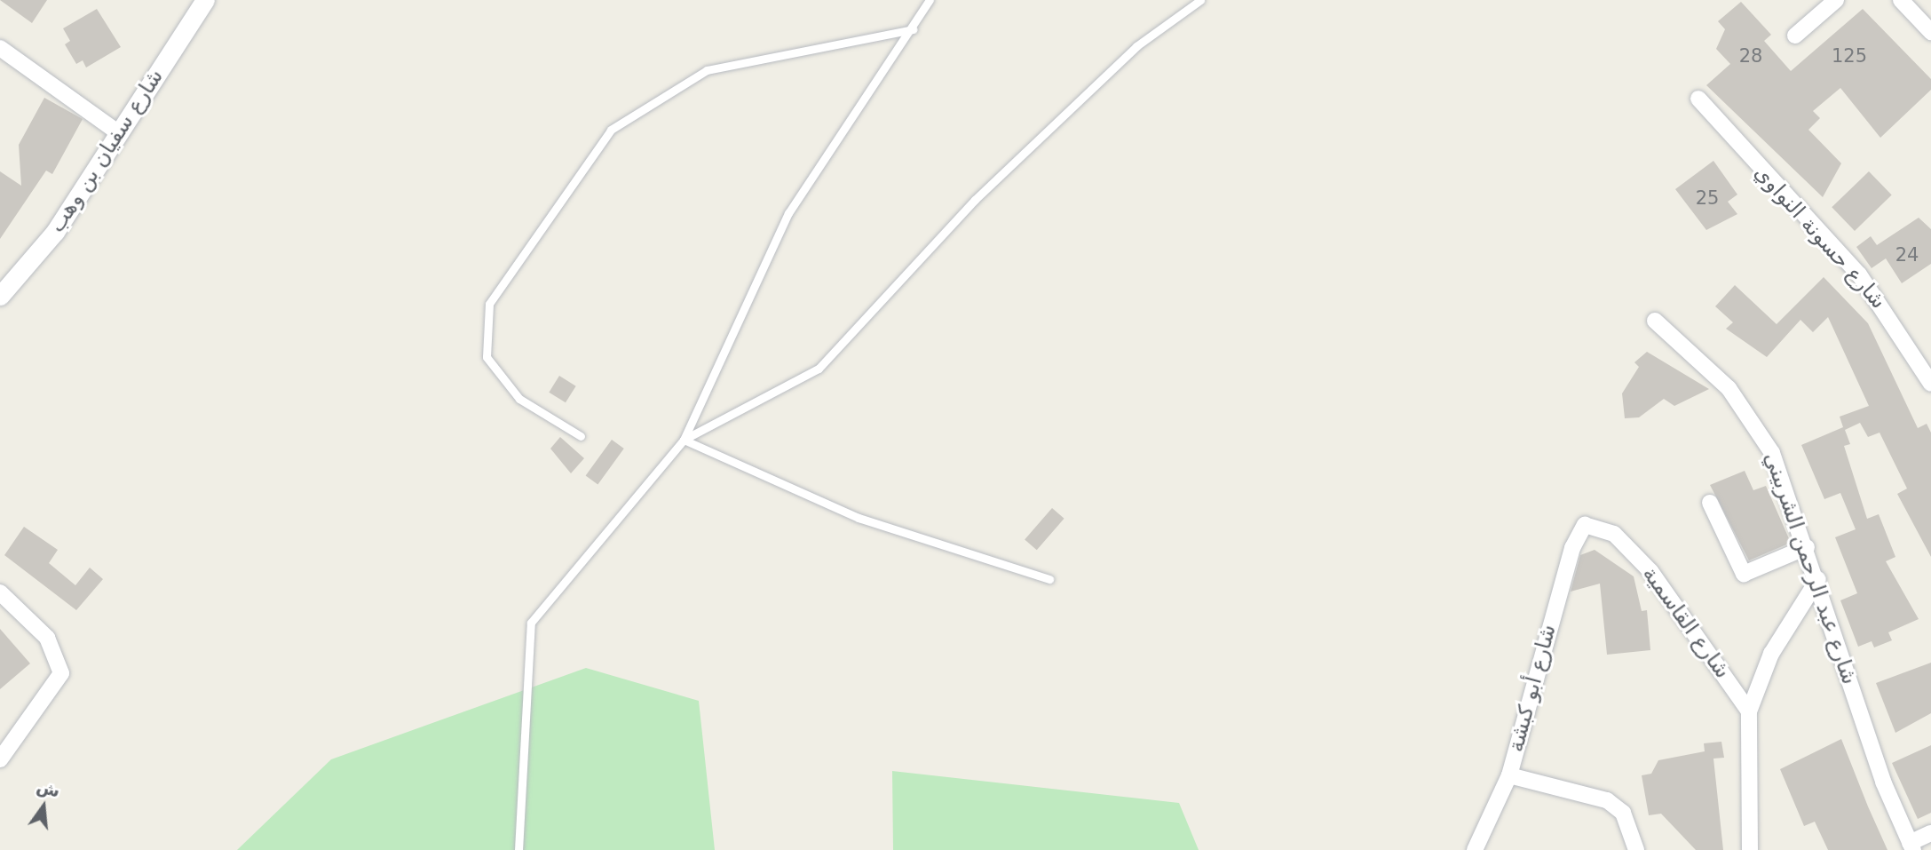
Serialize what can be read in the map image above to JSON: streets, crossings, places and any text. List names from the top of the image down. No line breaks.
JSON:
{"streets":{"street":["شارع سفيان بن وهب","شارع حسونة النواوي","شارع عبد الرحمن الشربيني","شارع القاسمية","شارع أبو كبشة"]},"crossings":[["شارع القاسمية","شارع أبو كبشة"]],"house_numbers":["28","125","25","24"],"north":"top"}
